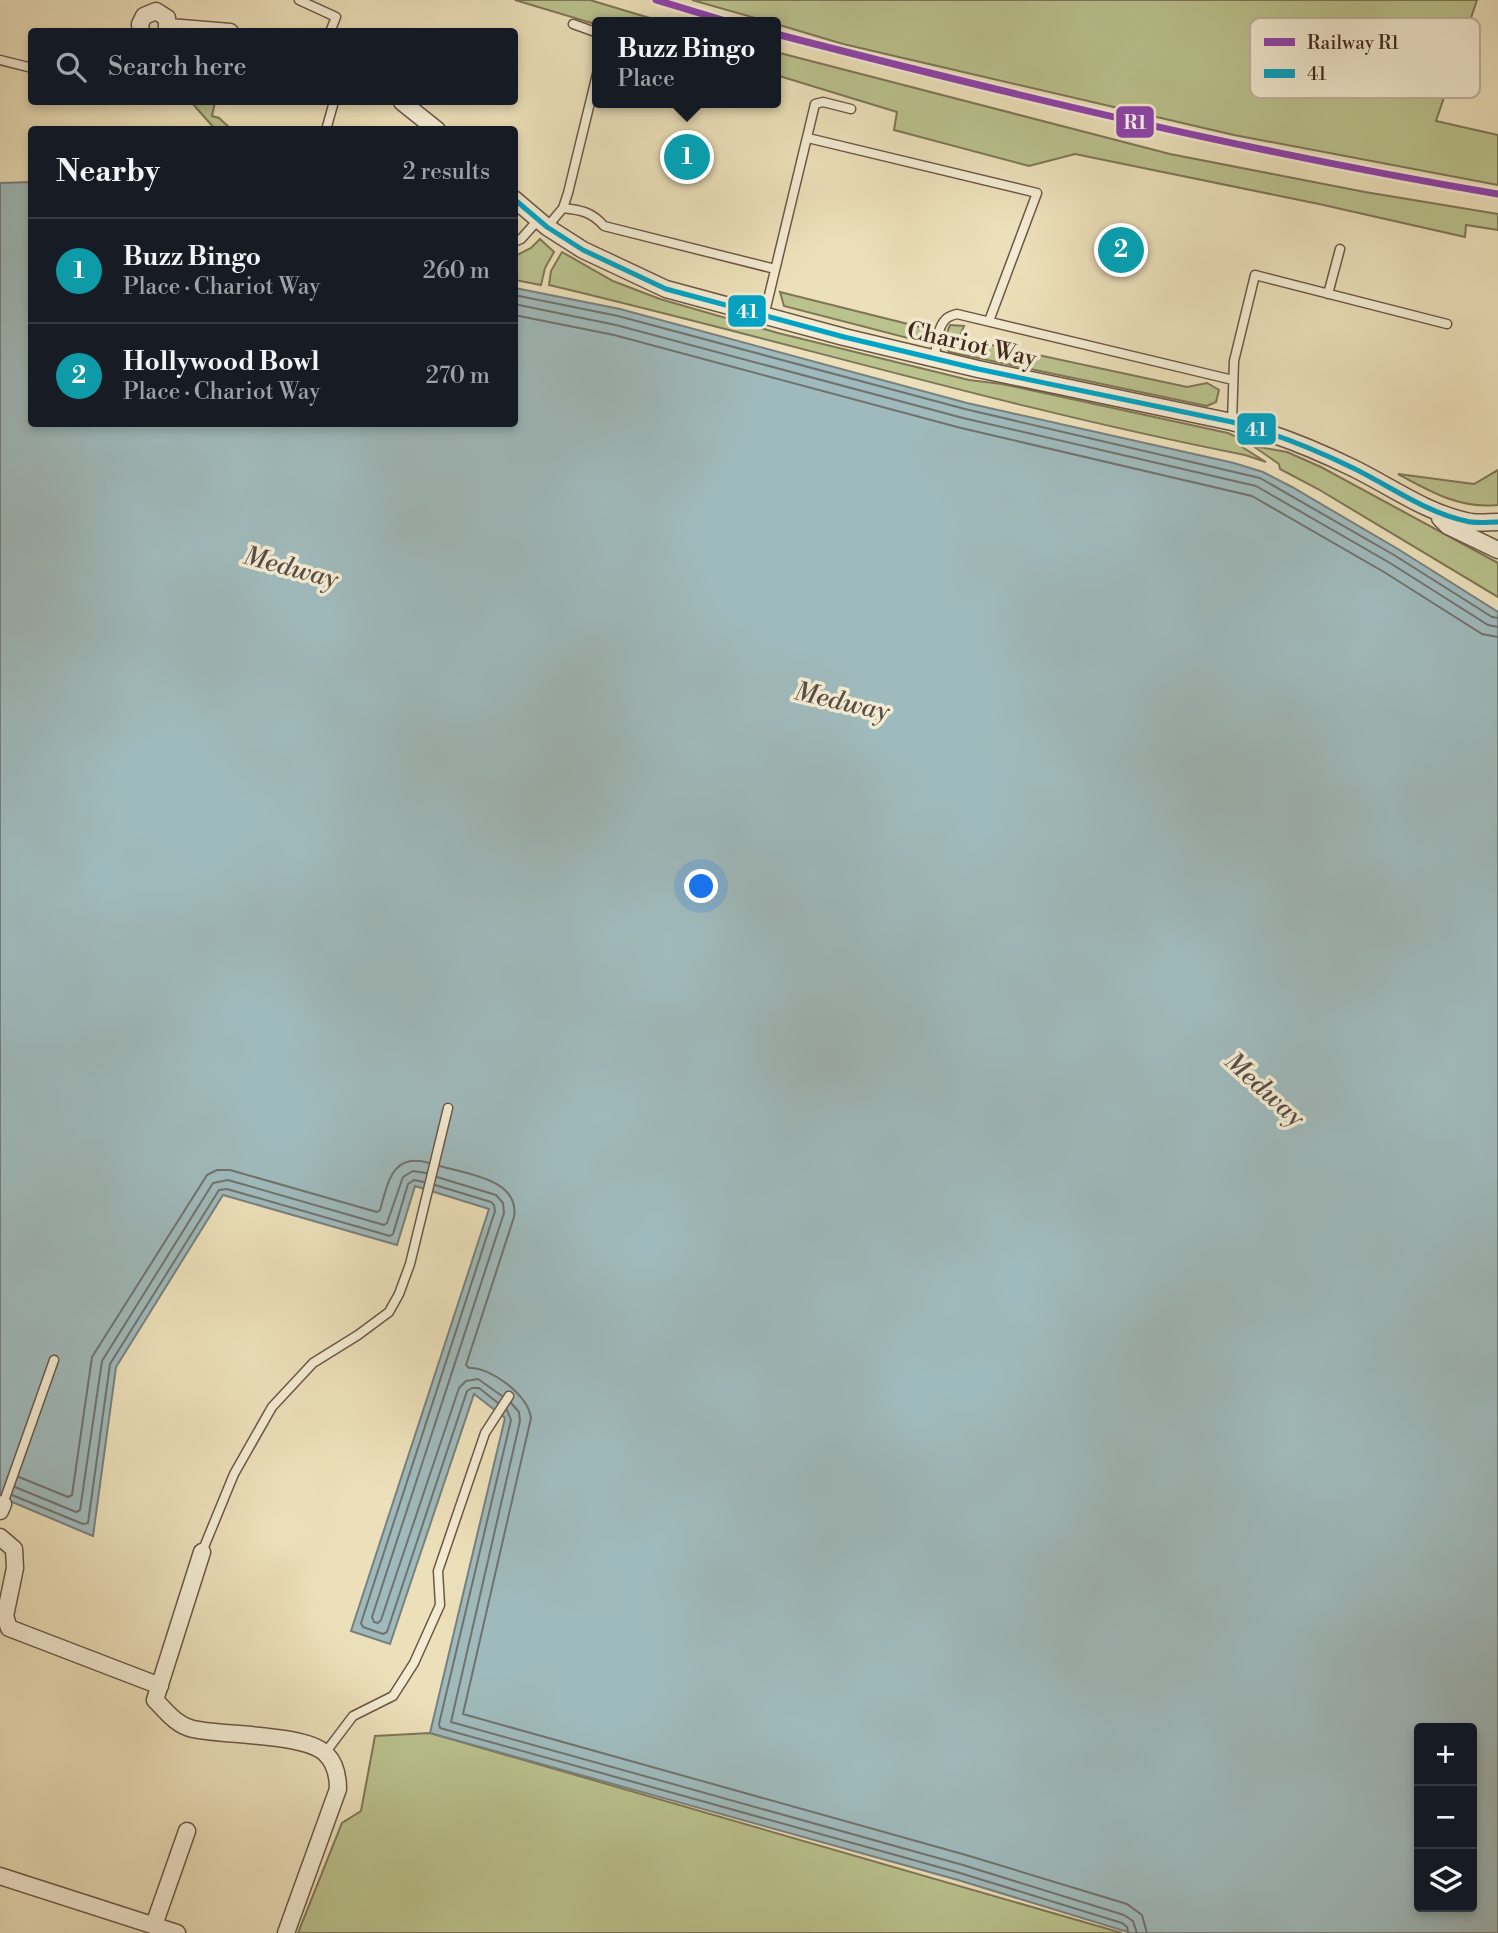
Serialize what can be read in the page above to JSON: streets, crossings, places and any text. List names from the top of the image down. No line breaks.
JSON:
{"streets":{"street":["Chariot Way"]},"water":["Medway"],"lines":["rail line R1","transit line 41"],"legend":["Railway R1","41"],"page":{"popup":["Buzz Bingo","Place"],"search":"Search here","heading":["Nearby","2 results"],"pins":["1","2"],"list":[{"mark":"1","name":"Buzz Bingo","note":"Place · Chariot Way","value":"260 m"},{"mark":"2","name":"Hollywood Bowl","note":"Place · Chariot Way","value":"270 m"}],"map_buttons":["+","−"]}}
